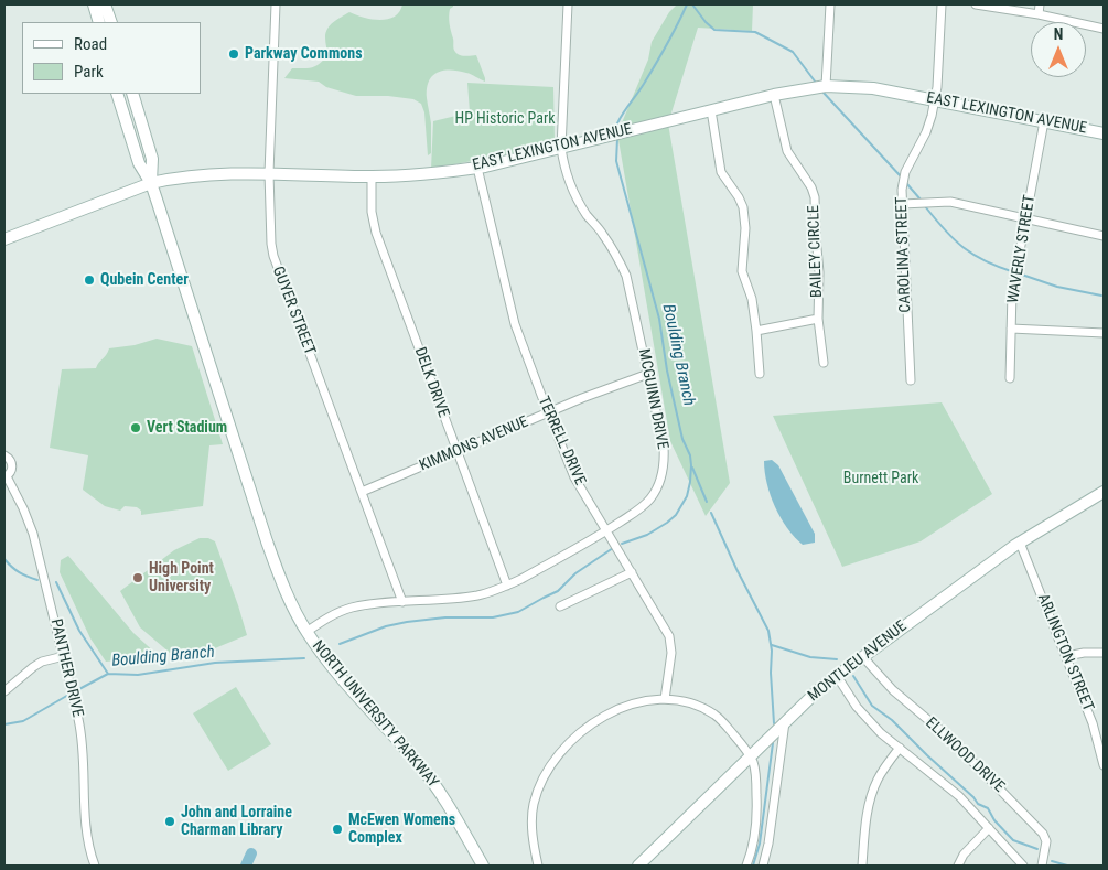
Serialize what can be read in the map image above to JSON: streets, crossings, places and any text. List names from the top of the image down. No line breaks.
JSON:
{"streets":{"main road":["EAST LEXINGTON AVENUE","MONTLIEU AVENUE","NORTH UNIVERSITY PARKWAY"],"street":["WAVERLY STREET","BAILEY CIRCLE","CAROLINA STREET","GUYER STREET","DELK DRIVE","MCGUINN DRIVE","TERRELL DRIVE","KIMMONS AVENUE","ARLINGTON STREET","PANTHER DRIVE","ELLWOOD DRIVE"]},"crossings":[["EAST LEXINGTON AVENUE","WAVERLY STREET"],["EAST LEXINGTON AVENUE","BAILEY CIRCLE"],["EAST LEXINGTON AVENUE","CAROLINA STREET"],["EAST LEXINGTON AVENUE","GUYER STREET"],["EAST LEXINGTON AVENUE","DELK DRIVE"],["EAST LEXINGTON AVENUE","MCGUINN DRIVE"],["EAST LEXINGTON AVENUE","TERRELL DRIVE"],["EAST LEXINGTON AVENUE","NORTH UNIVERSITY PARKWAY"],["GUYER STREET","MCGUINN DRIVE"],["GUYER STREET","KIMMONS AVENUE"],["DELK DRIVE","MCGUINN DRIVE"],["DELK DRIVE","KIMMONS AVENUE"],["MCGUINN DRIVE","TERRELL DRIVE"],["MCGUINN DRIVE","KIMMONS AVENUE"],["MCGUINN DRIVE","NORTH UNIVERSITY PARKWAY"],["TERRELL DRIVE","KIMMONS AVENUE"],["ARLINGTON STREET","MONTLIEU AVENUE"],["MONTLIEU AVENUE","ELLWOOD DRIVE"]],"water":["Boulding Branch"],"parks":["HP Historic Park","Burnett Park"],"places":["Parkway Commons","Qubein Center","Vert Stadium","High Point University","John and Lorraine Charman Library","McEwen Womens Complex"],"legend":["Road","Park"],"north":"top"}
